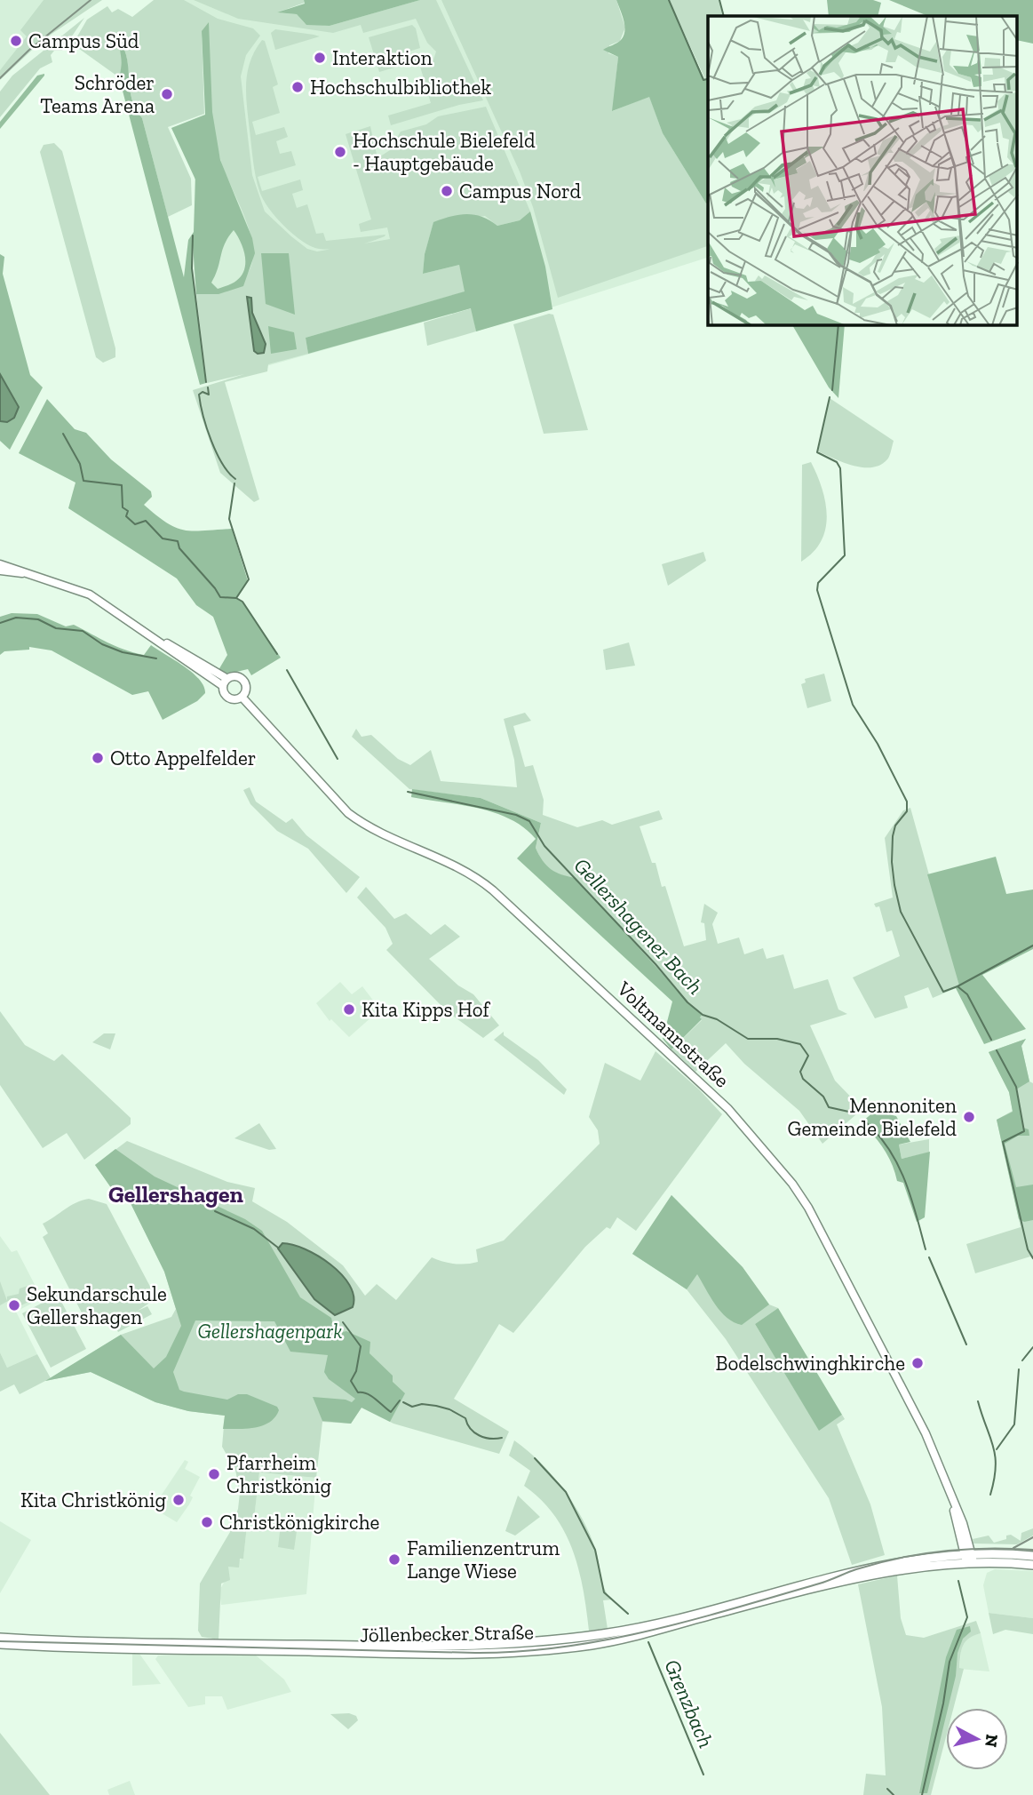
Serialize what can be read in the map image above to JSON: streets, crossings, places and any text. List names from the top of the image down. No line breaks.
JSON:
{"streets":{"main road":["Jöllenbecker Straße"],"street":["Voltmannstraße"]},"crossings":[["Voltmannstraße","Jöllenbecker Straße"]],"districts":["Gellershagen"],"water":["Gellershagener Bach","Grenzbach"],"parks":["Gellershagenpark"],"places":["Campus Süd","Interaktion","Hochschulbibliothek","Schröder Teams Arena","Hochschule Bielefeld - Hauptgebäude","Campus Nord","Otto Appelfelder","Kita Kipps Hof","Mennoniten Gemeinde Bielefeld","Sekundarschule Gellershagen","Bodelschwinghkirche","Pfarrheim Christkönig","Kita Christkönig","Christkönigkirche","Familienzentrum Lange Wiese"],"north":"right"}
